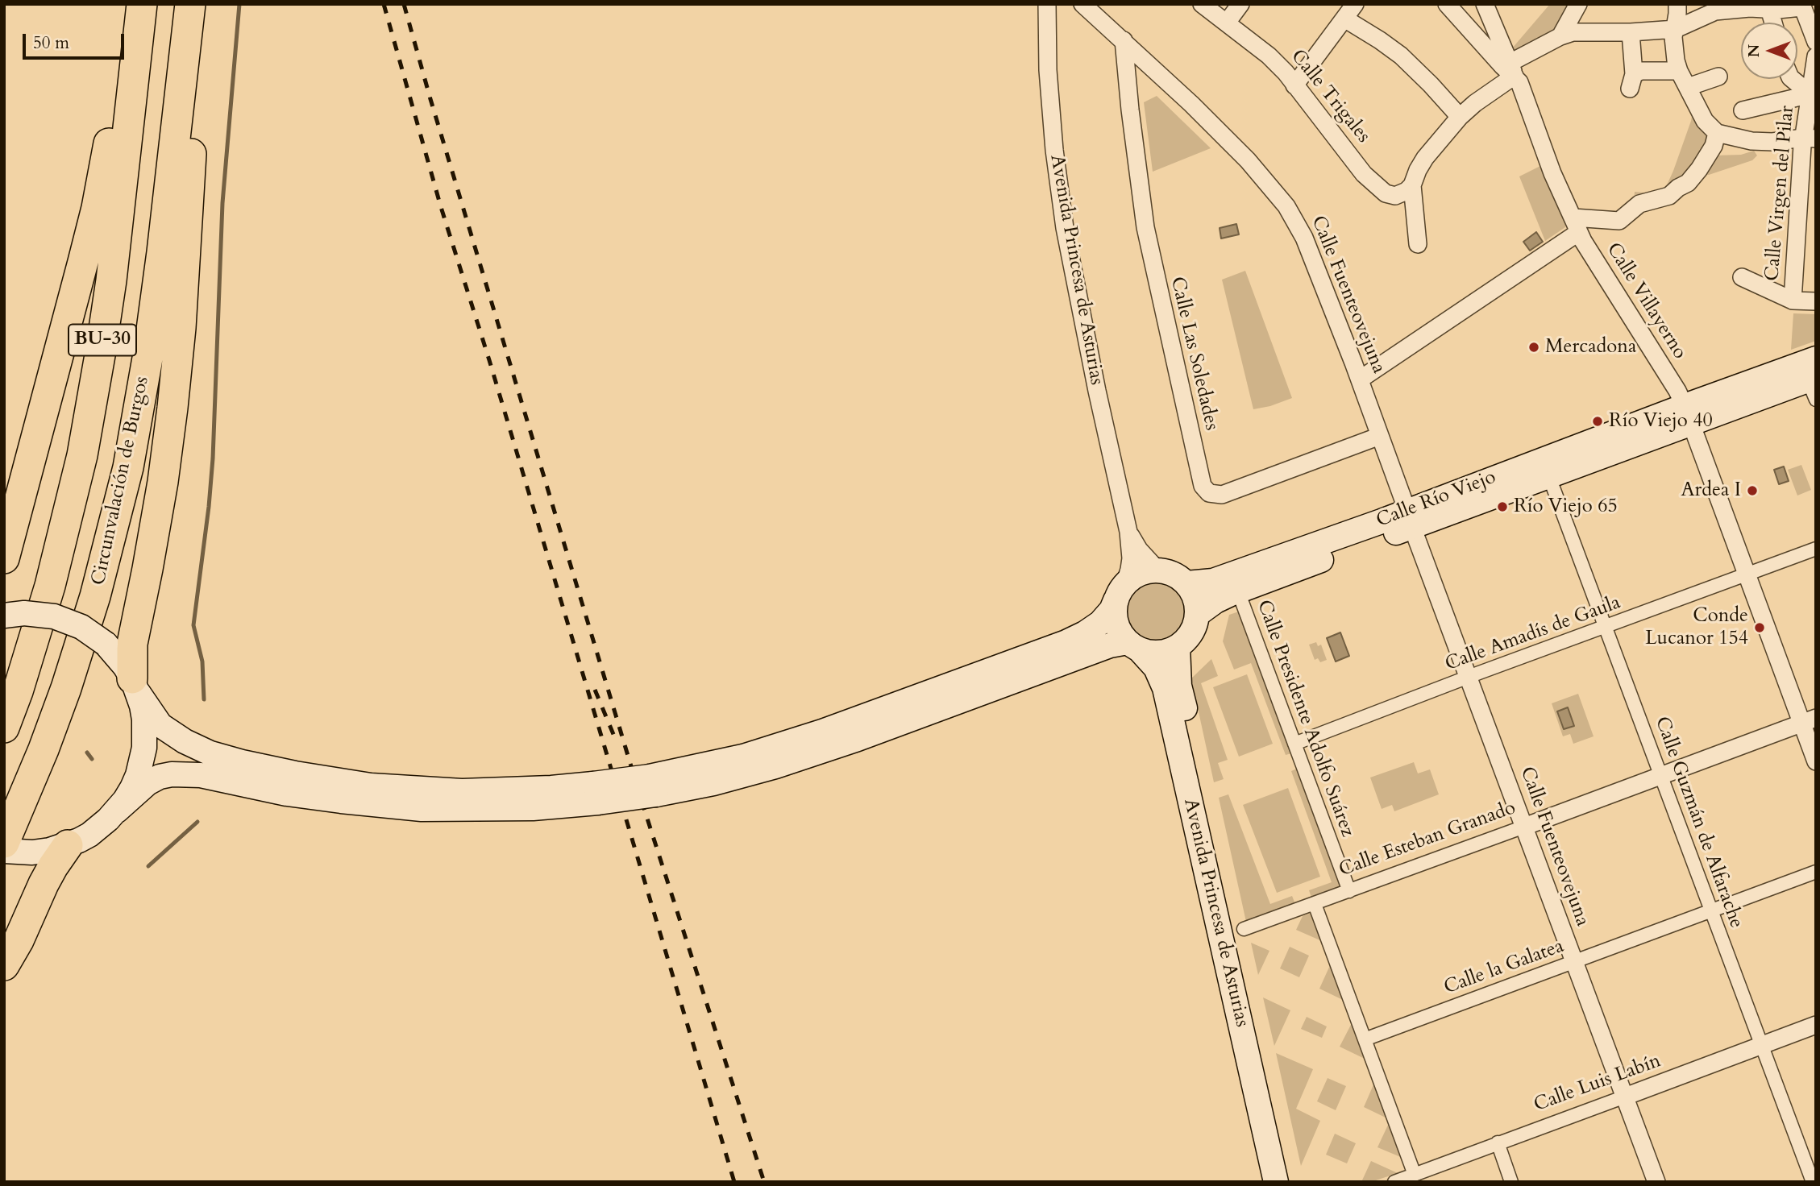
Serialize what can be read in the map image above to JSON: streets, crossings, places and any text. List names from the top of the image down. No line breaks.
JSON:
{"streets":{"highway":["BU-30","Circunvalación de Burgos"],"main road":["Avenida Princesa de Asturias","Calle Río Viejo"],"street":["Calle Trigales","Calle Virgen del Pilar","Calle Fuenteovejuna","Calle Villayerno","Calle Las Soledades","Calle Amadís de Gaula","Calle Presidente Adolfo Suárez","Calle Guzmán de Alfarache","Calle Esteban Granado","Calle la Galatea","Calle Luis Labín"]},"crossings":[["Avenida Princesa de Asturias","Calle Río Viejo"],["Calle Fuenteovejuna","Calle Las Soledades"],["Calle Fuenteovejuna","Calle Río Viejo"],["Calle Fuenteovejuna","Calle Amadís de Gaula"],["Calle Fuenteovejuna","Calle Esteban Granado"],["Calle Fuenteovejuna","Calle la Galatea"],["Calle Fuenteovejuna","Calle Luis Labín"],["Calle Villayerno","Calle Río Viejo"],["Calle Villayerno","Calle Amadís de Gaula"],["Calle Villayerno","Calle Esteban Granado"],["Calle Río Viejo","Calle Presidente Adolfo Suárez"],["Calle Río Viejo","Calle Guzmán de Alfarache"],["Calle Amadís de Gaula","Calle Presidente Adolfo Suárez"],["Calle Amadís de Gaula","Calle Guzmán de Alfarache"],["Calle Presidente Adolfo Suárez","Calle Esteban Granado"],["Calle Guzmán de Alfarache","Calle Esteban Granado"],["Calle Guzmán de Alfarache","Calle la Galatea"],["Calle Guzmán de Alfarache","Calle Luis Labín"]],"places":["Mercadona","Río Viejo 40","Ardea I","Río Viejo 65","Conde Lucanor 154"],"scale_bar":"50 m","north":"left"}
